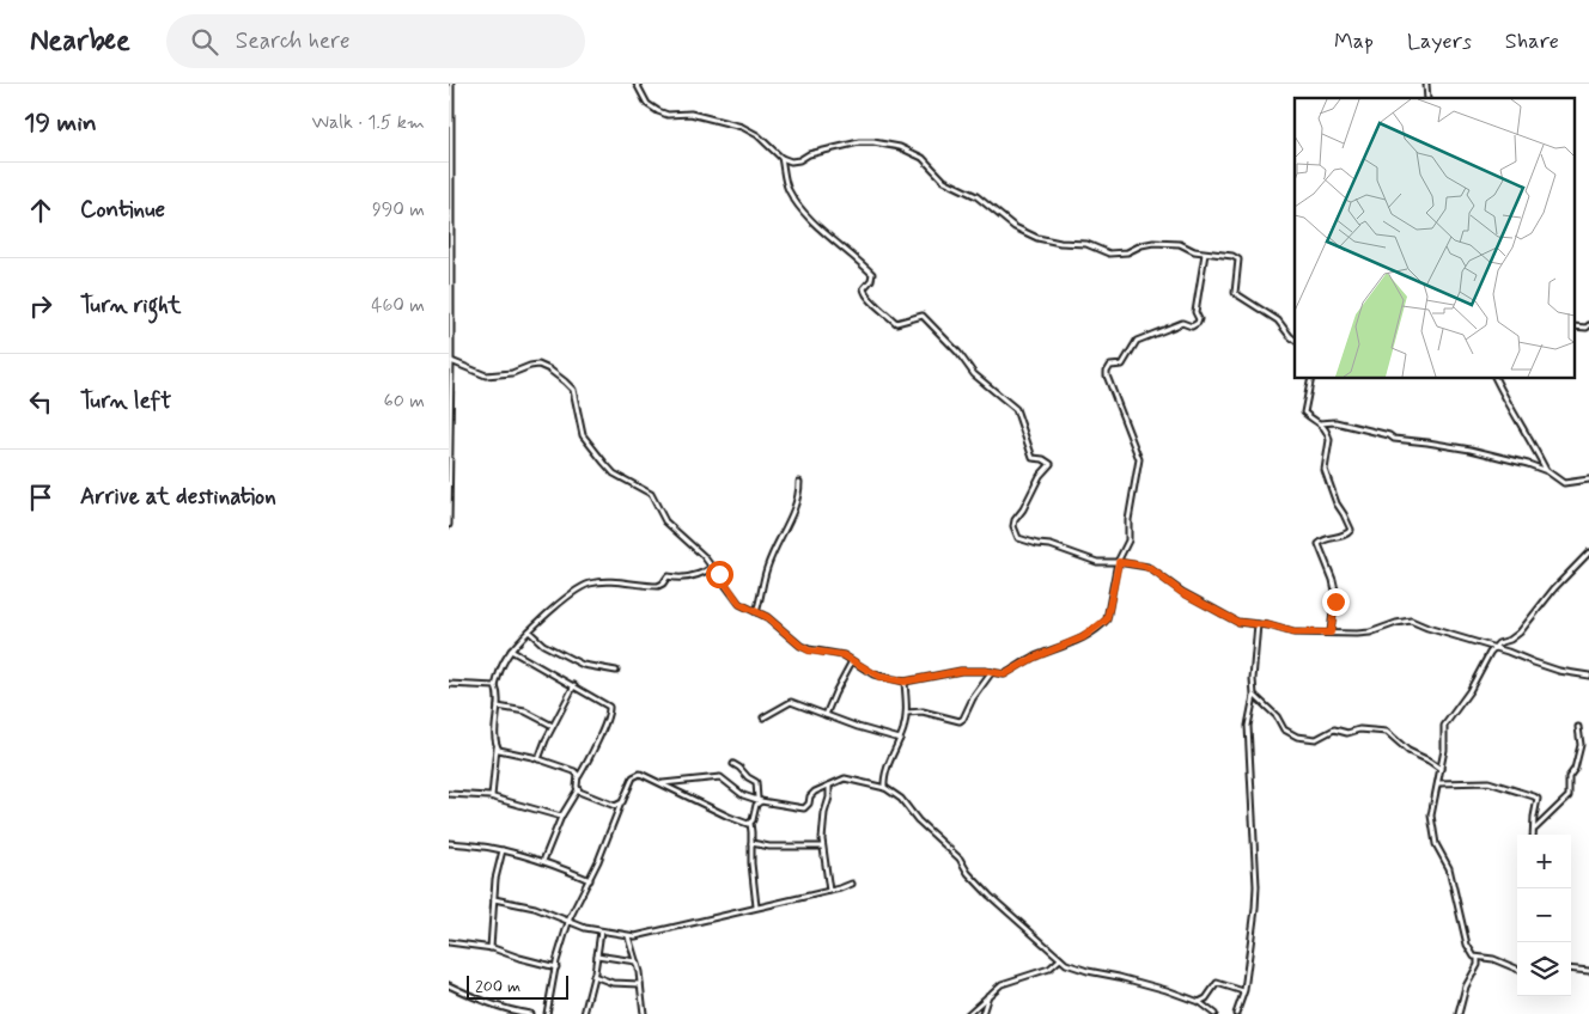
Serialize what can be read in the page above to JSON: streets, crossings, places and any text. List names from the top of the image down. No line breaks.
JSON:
{"scale_bar":"200 m","page":{"header":"Nearbee","search":"Search here","nav":["Map","Layers","Share"],"heading":["19 min","Walk · 1.5 km"],"list":[["Continue","990 m"],["Turn right","460 m"],["Turn left","60 m"],"Arrive at destination"],"map_buttons":["+","−"],"scale":"200 m"}}
